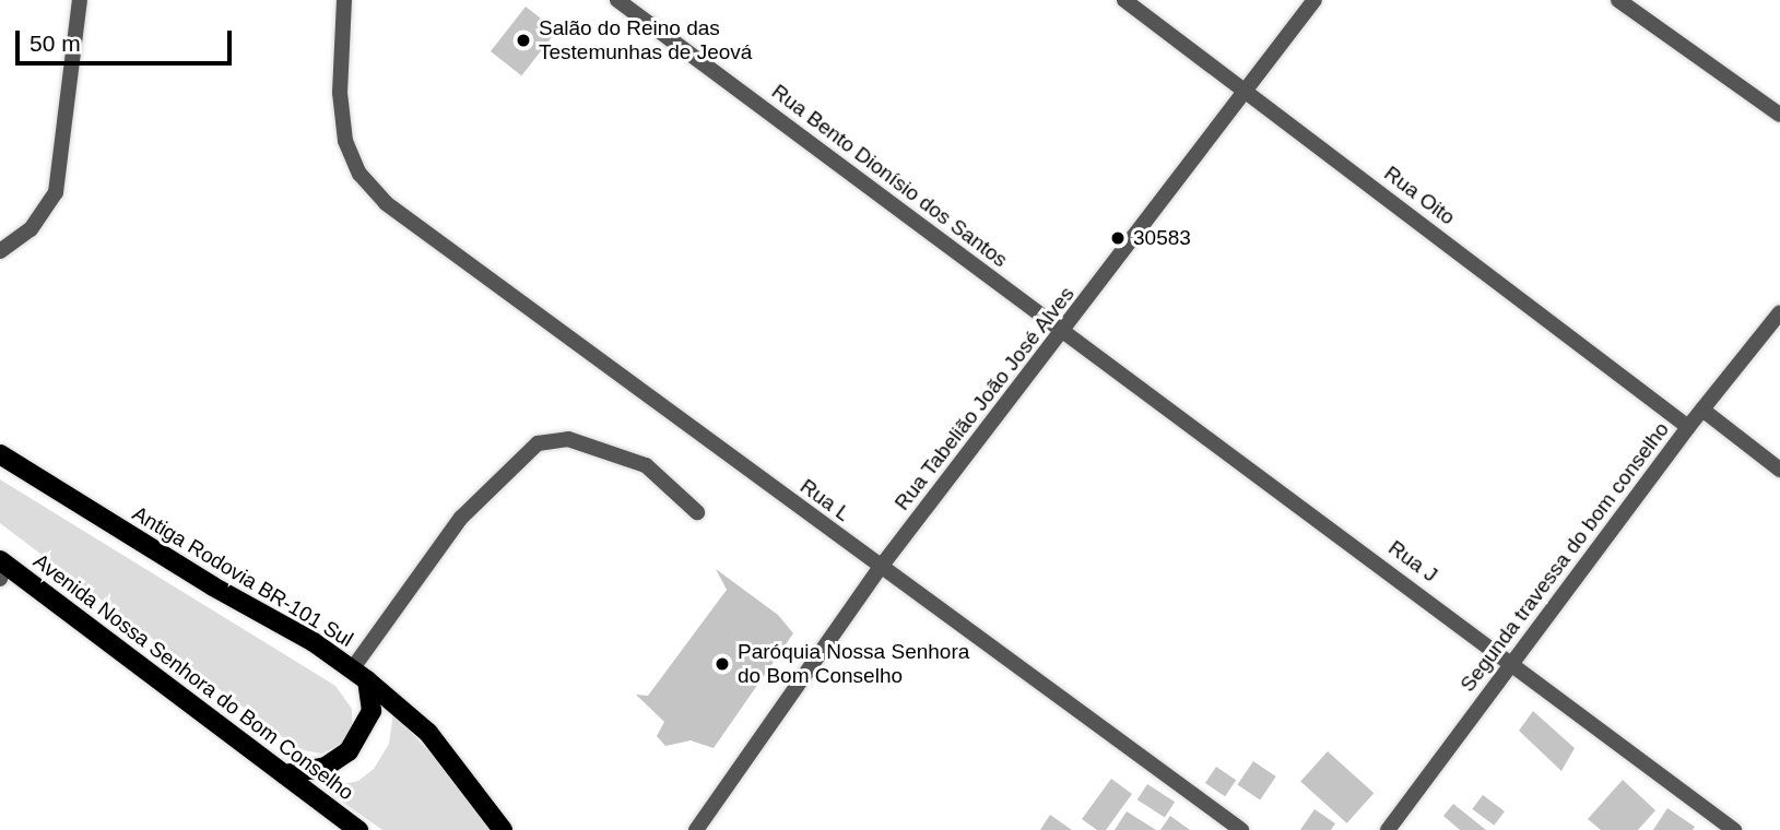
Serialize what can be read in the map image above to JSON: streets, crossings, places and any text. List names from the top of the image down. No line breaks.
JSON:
{"streets":{"main road":["Antiga Rodovia BR-101 Sul","Avenida Nossa Senhora do Bom Conselho"],"street":["Rua Bento Dionísio dos Santos","Rua Oito","Rua Tabelião João José Alves","Rua L","Segunda travessa do bom conselho","Rua J"]},"crossings":[["Rua Bento Dionísio dos Santos","Rua Tabelião João José Alves"],["Rua Bento Dionísio dos Santos","Rua J"],["Rua Oito","Rua Tabelião João José Alves"],["Rua Oito","Segunda travessa do bom conselho"],["Rua Tabelião João José Alves","Rua L"],["Rua Tabelião João José Alves","Rua J"],["Segunda travessa do bom conselho","Rua J"]],"places":["Salão do Reino das Testemunhas de Jeová","30583","Paróquia Nossa Senhora do Bom Conselho"],"scale_bar":"50 m"}
